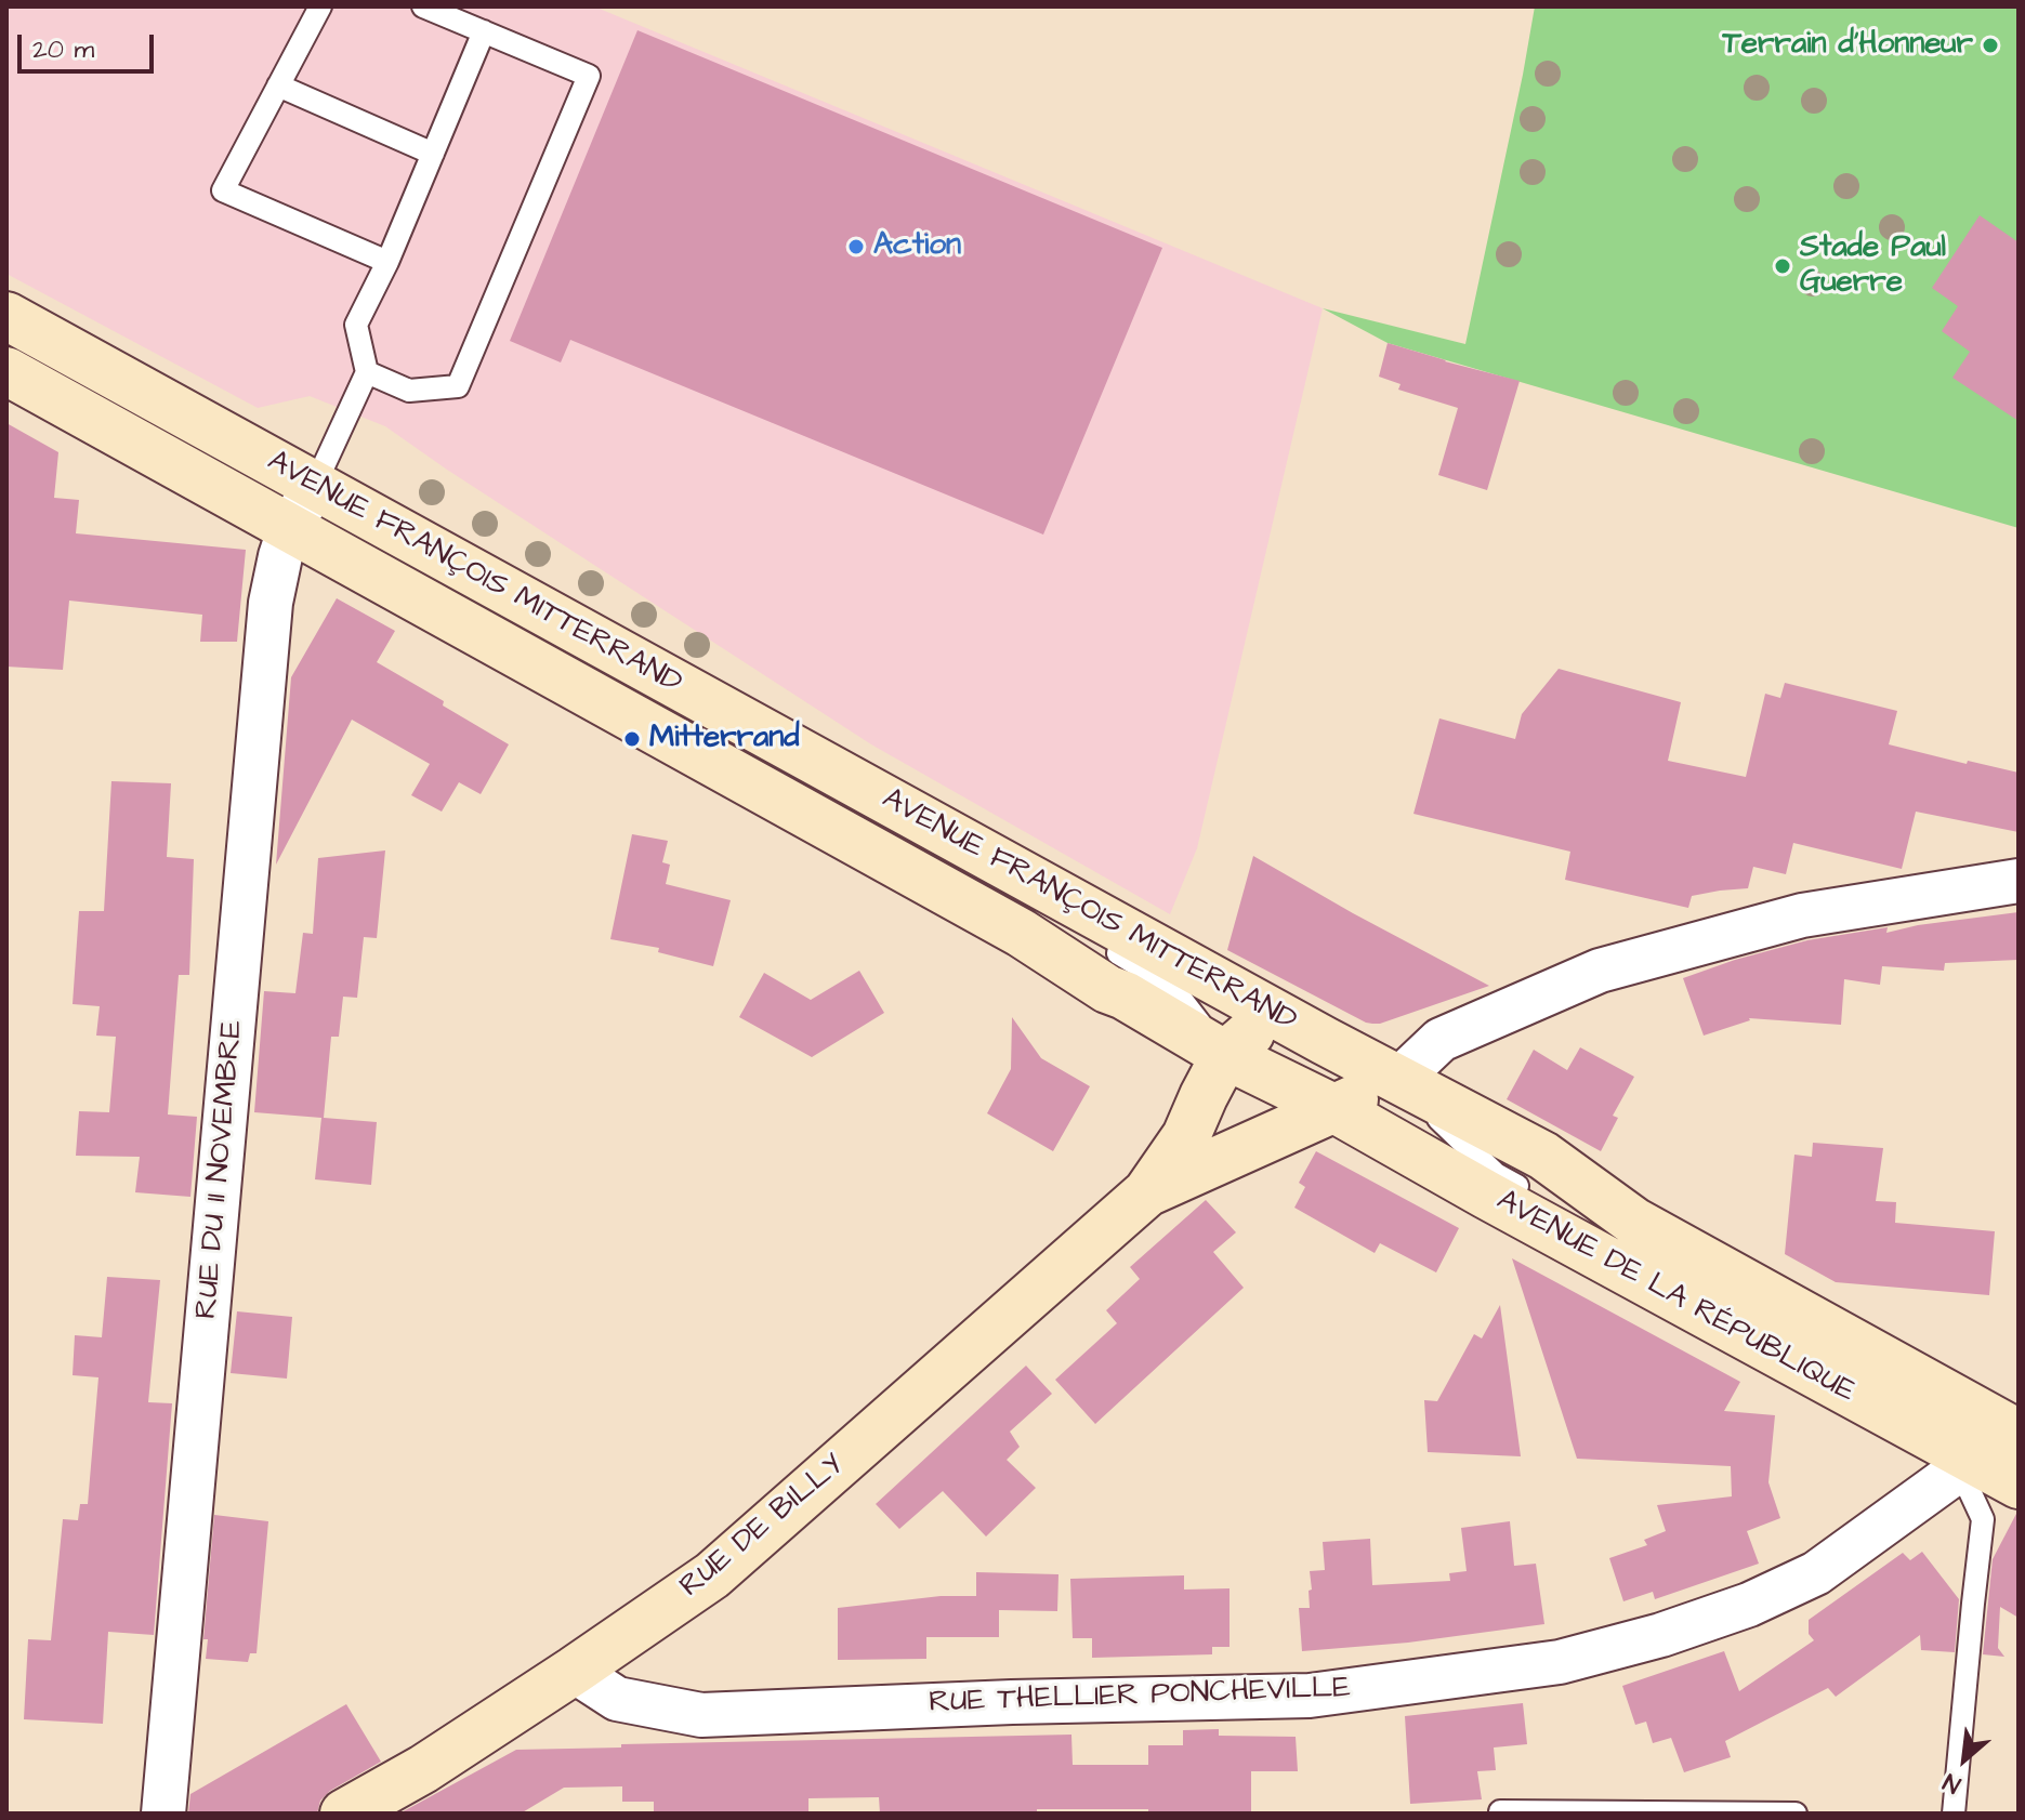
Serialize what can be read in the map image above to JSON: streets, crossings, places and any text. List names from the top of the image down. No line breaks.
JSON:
{"streets":{"main road":["AVENUE FRANÇOIS MITTERRAND","AVENUE DE LA RÉPUBLIQUE","RUE DE BILLY"],"street":["RUE DU 11 NOVEMBRE","RUE THELLIER PONCHEVILLE"]},"crossings":[["AVENUE FRANÇOIS MITTERRAND","RUE DU 11 NOVEMBRE"],["AVENUE FRANÇOIS MITTERRAND","AVENUE DE LA RÉPUBLIQUE"],["AVENUE FRANÇOIS MITTERRAND","RUE DE BILLY"],["AVENUE DE LA RÉPUBLIQUE","RUE DE BILLY"],["AVENUE DE LA RÉPUBLIQUE","RUE THELLIER PONCHEVILLE"],["RUE DE BILLY","RUE THELLIER PONCHEVILLE"]],"places":["Terrain d'Honneur","Action","Stade Paul Guerre","Mitterrand"],"scale_bar":"20 m","north":"bottom left"}
